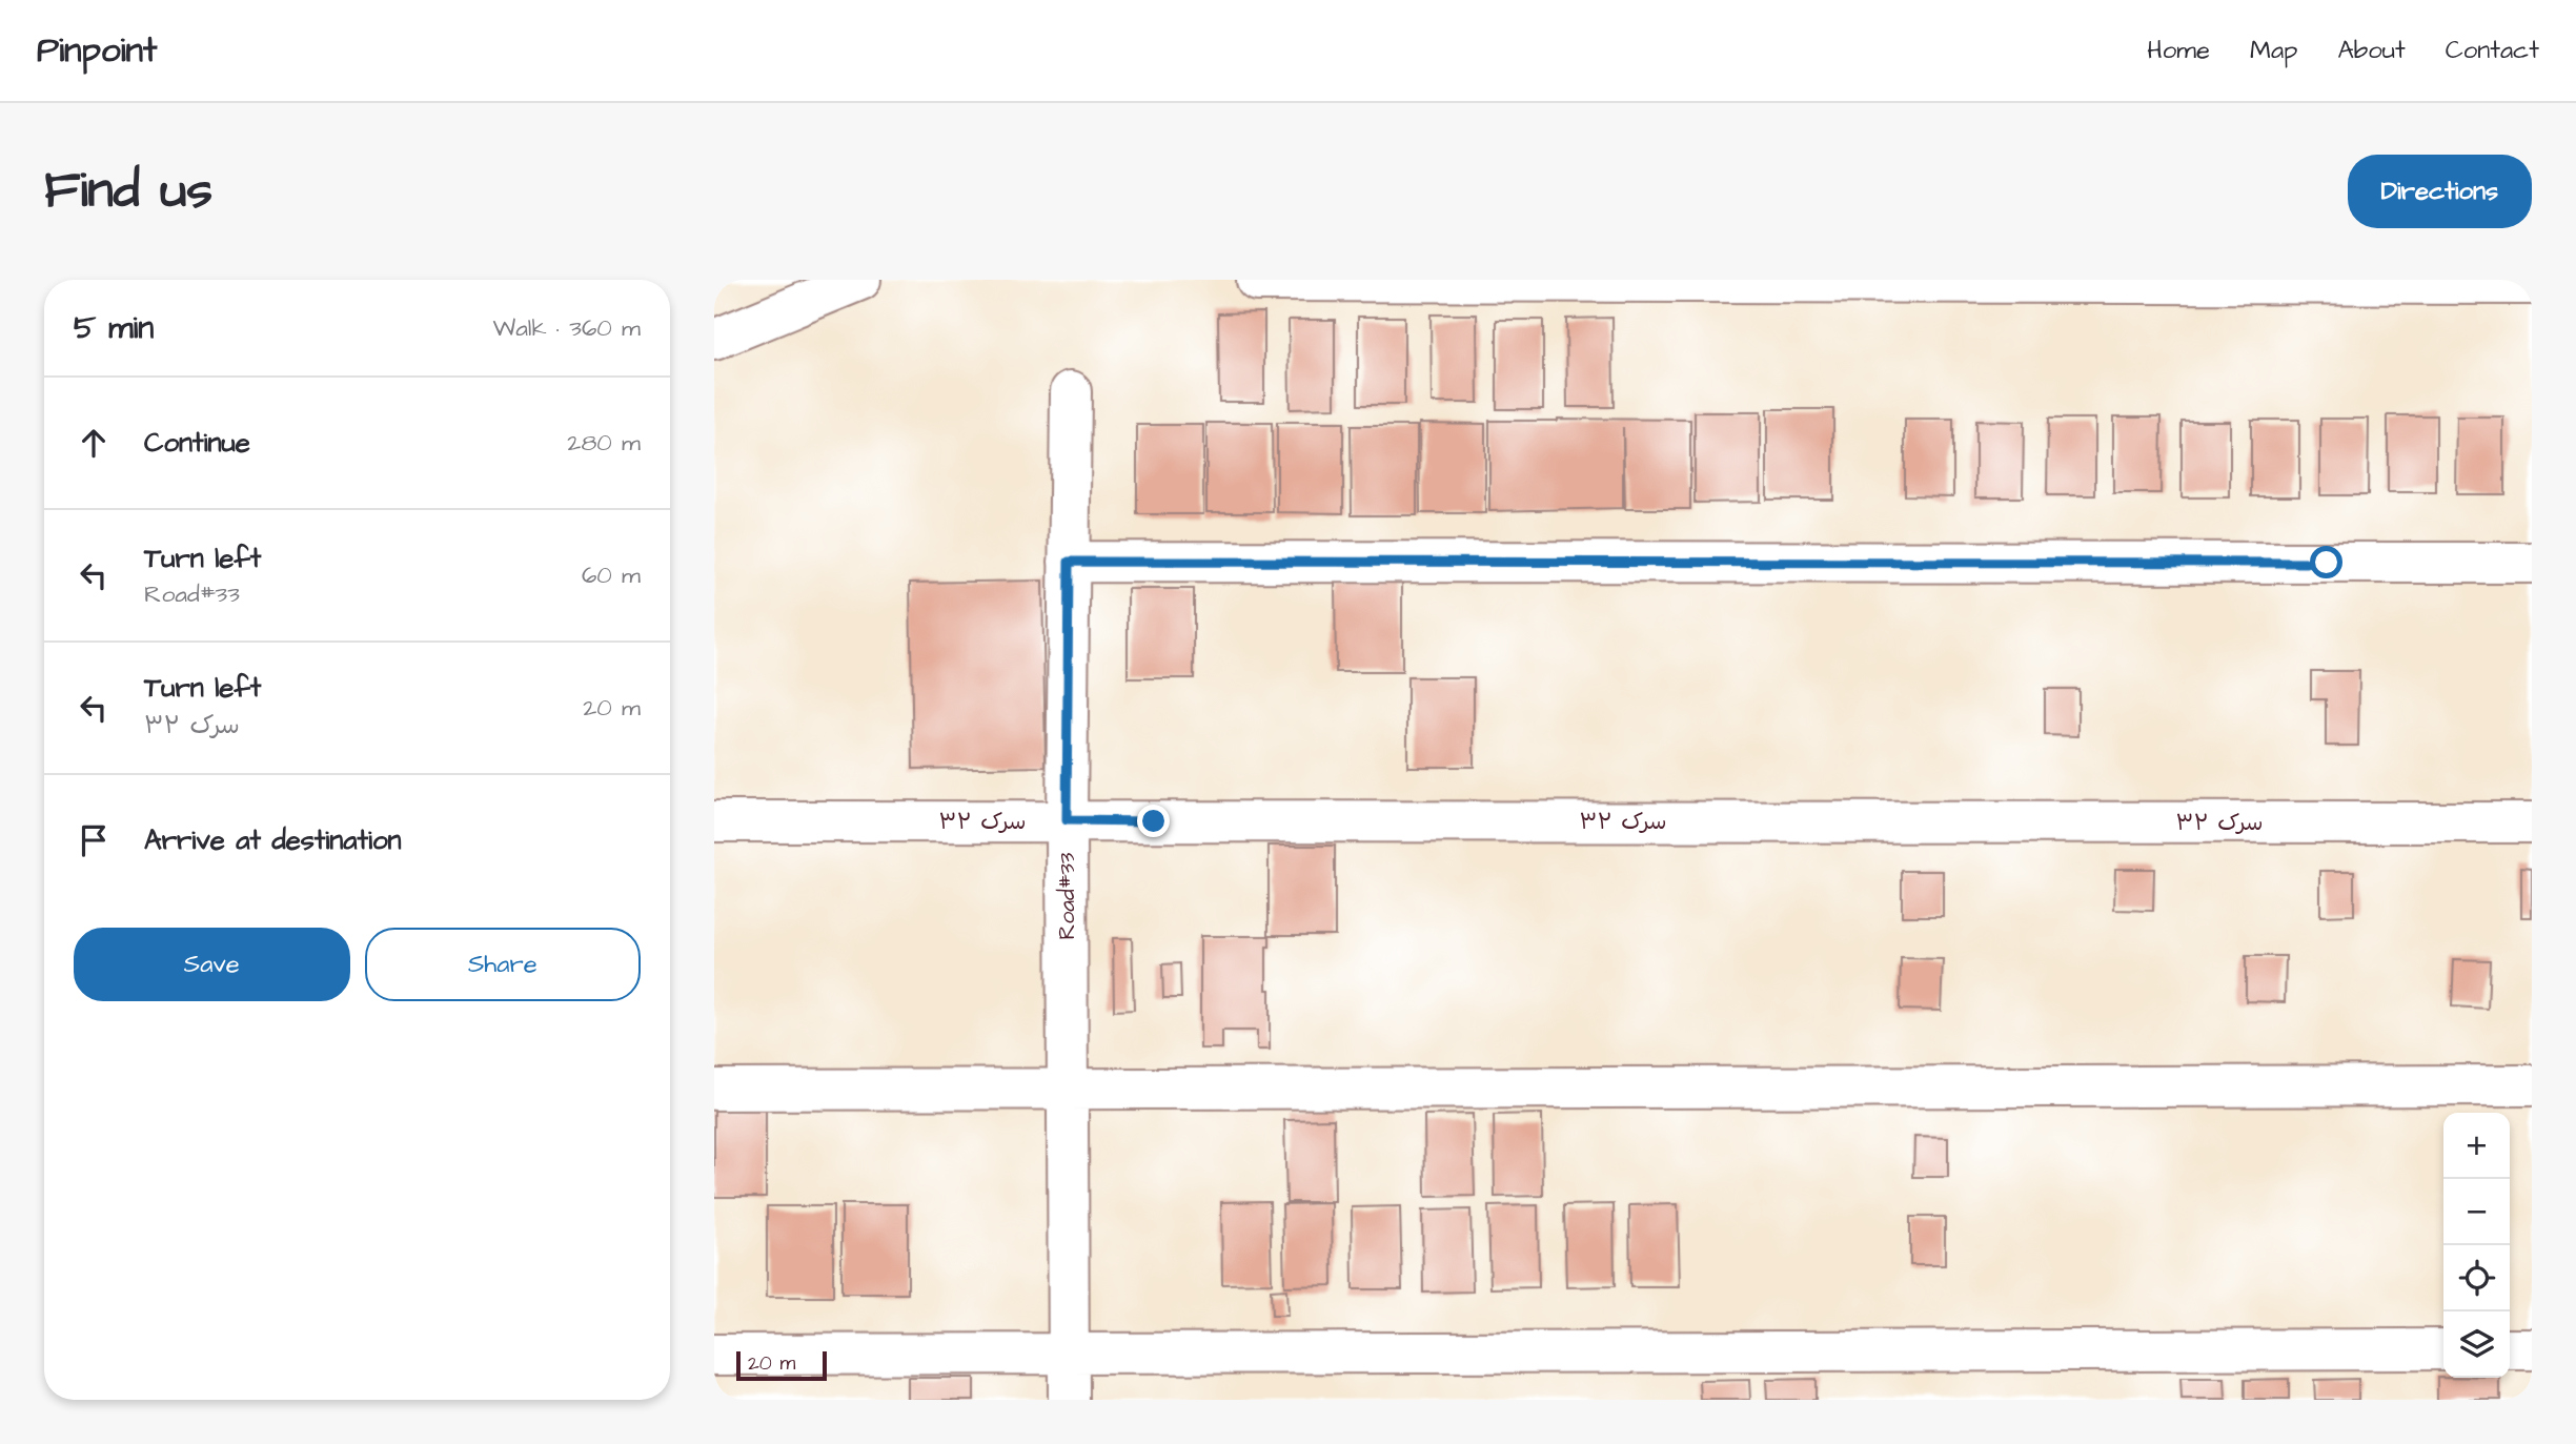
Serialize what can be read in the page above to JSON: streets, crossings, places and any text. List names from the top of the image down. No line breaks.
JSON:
{"streets":{"street":["سرک ۳۲","Road#33"]},"crossings":[["سرک ۳۲","Road#33"]],"scale_bar":"20 m","page":{"header":"Pinpoint","nav":["Home","Map","About","Contact"],"buttons":["Directions",["Save","Share"]],"title":"Find us","heading":["5 min","Walk · 360 m"],"list":[["Continue","280 m"],["Turn left","Road#33","60 m"],["Turn left","سرک ۳۲","20 m"],"Arrive at destination"],"map_buttons":["+","−"],"scale":"20 m"}}
